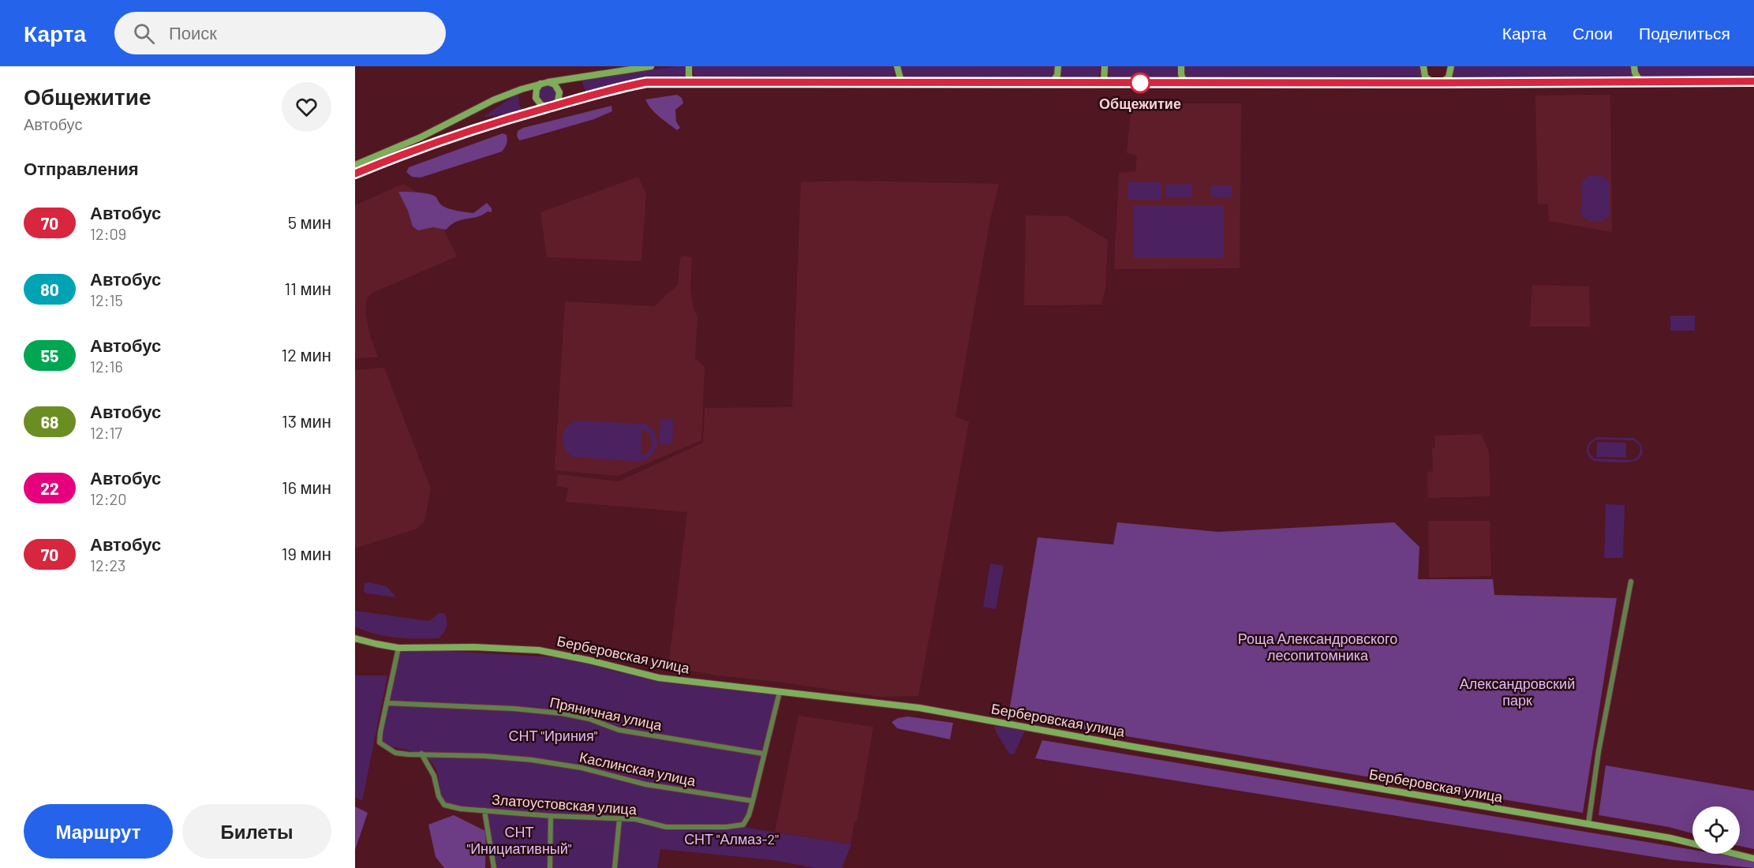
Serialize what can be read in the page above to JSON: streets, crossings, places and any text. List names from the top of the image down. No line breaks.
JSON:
{"streets":{"main road":["Берберовская улица"],"street":["Пряничная улица","Каслинская улица","Златоустовская улица"]},"crossings":[["Берберовская улица","Златоустовская улица"],["Пряничная улица","Каслинская улица"],["Пряничная улица","Златоустовская улица"],["Каслинская улица","Златоустовская улица"]],"parks":["Роща Александровского лесопитомника","Александровский парк","СНТ \"Ириния\"","СНТ \"Инициативный\"","СНТ \"Алмаз-2\""],"places":["Общежитие"],"lines":["bus line 70"],"page":{"header":"Карта","search":"Поиск","nav":["Карта","Слои","Поделиться"],"heading":[["Общежитие","Автобус"],"Отправления"],"list":[{"mark":"70","name":"Автобус","note":"12:09","value":"5 мин"},{"mark":"80","name":"Автобус","note":"12:15","value":"11 мин"},{"mark":"55","name":"Автобус","note":"12:16","value":"12 мин"},{"mark":"68","name":"Автобус","note":"12:17","value":"13 мин"},{"mark":"22","name":"Автобус","note":"12:20","value":"16 мин"},{"mark":"70","name":"Автобус","note":"12:23","value":"19 мин"}],"buttons":["Маршрут","Билеты"]}}
